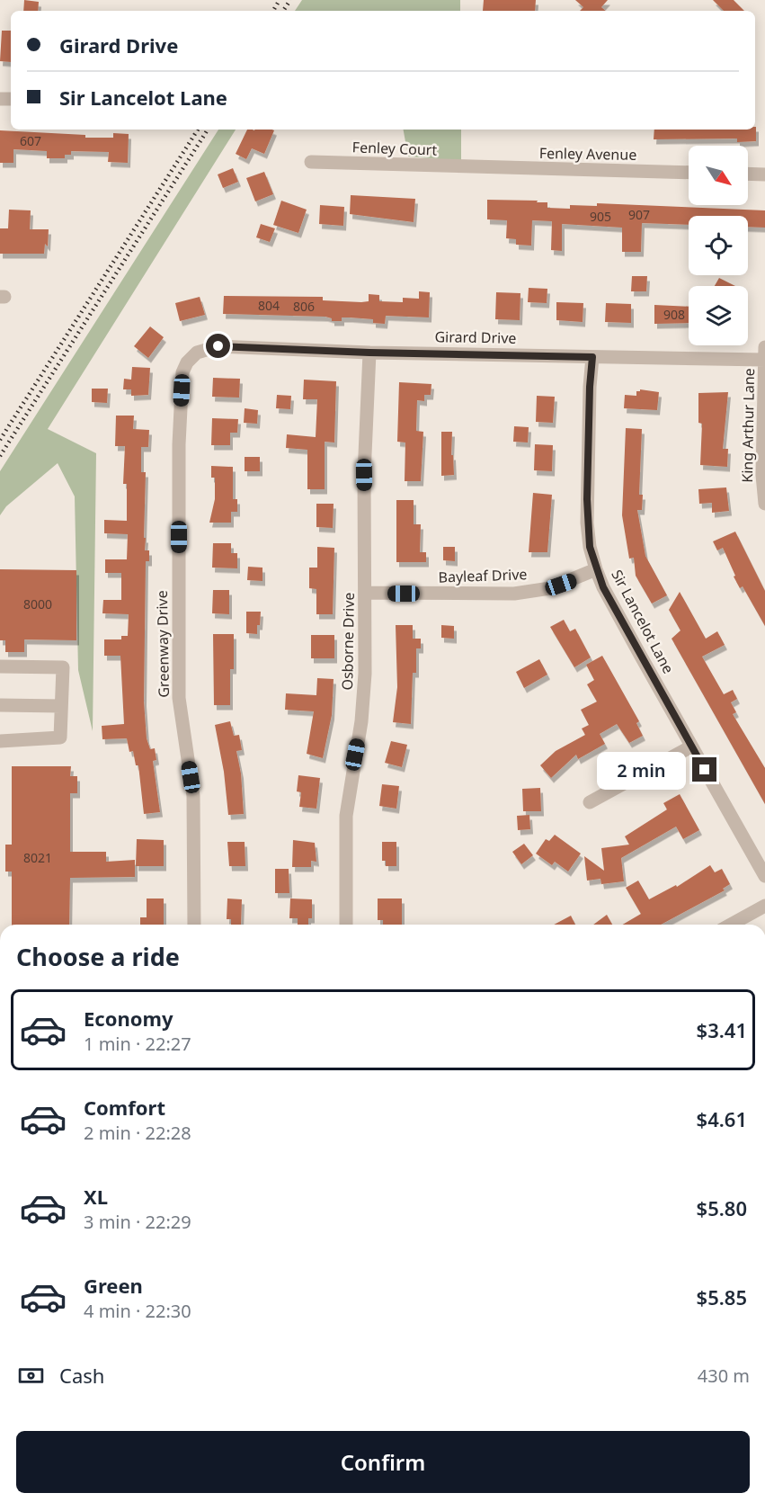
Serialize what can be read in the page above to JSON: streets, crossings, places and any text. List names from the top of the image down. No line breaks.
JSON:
{"streets":{"street":["Fenley Court","Fenley Avenue","Girard Drive","King Arthur Lane","Bayleaf Drive","Sir Lancelot Lane","Osborne Drive","Greenway Drive"]},"crossings":[["Fenley Court","Fenley Avenue"],["Girard Drive","King Arthur Lane"],["Girard Drive","Sir Lancelot Lane"],["Girard Drive","Osborne Drive"],["Girard Drive","Greenway Drive"],["Bayleaf Drive","Sir Lancelot Lane"],["Bayleaf Drive","Osborne Drive"]],"house_numbers":["607","907","905","804","806","908","8000","8021"],"north":"bottom right","page":{"banner":["Girard Drive","Sir Lancelot Lane"],"bubble":"2 min","heading":"Choose a ride","list":[{"name":"Economy","note":"1 min · 22:27","value":"$3.41"},{"name":"Comfort","note":"2 min · 22:28","value":"$4.61"},{"name":"XL","note":"3 min · 22:29","value":"$5.80"},{"name":"Green","note":"4 min · 22:30","value":"$5.85"}],"pay":["Cash","430 m"],"buttons":"Confirm"}}
